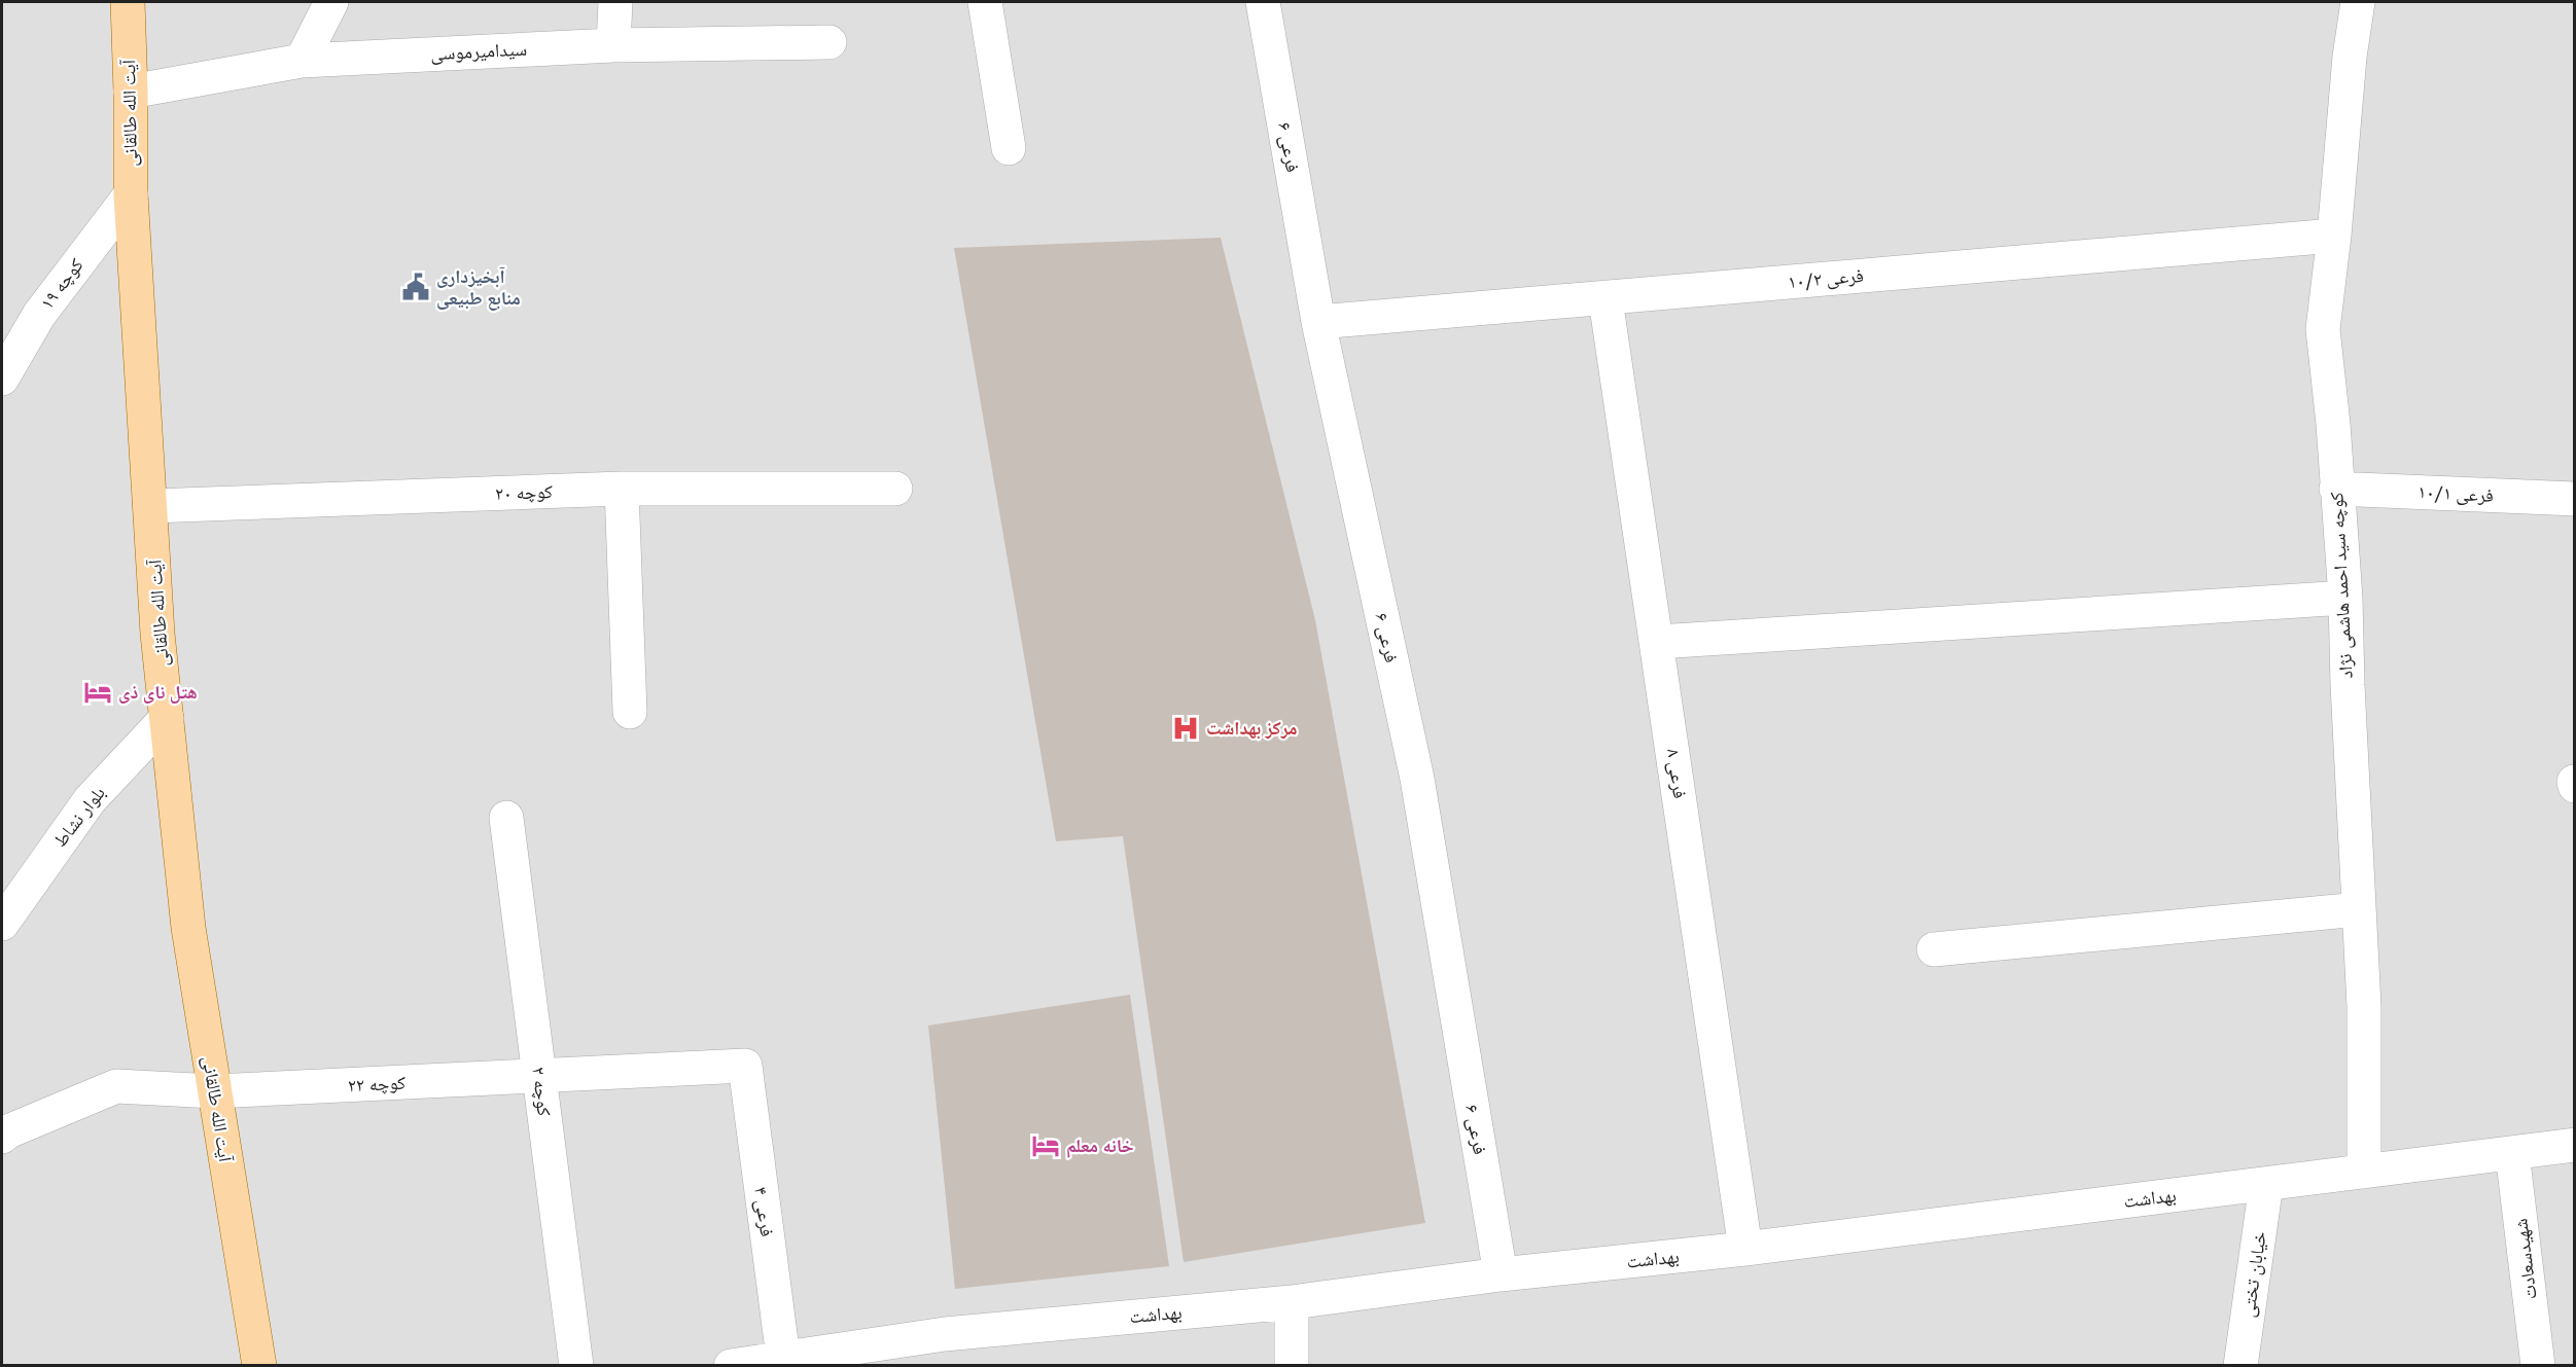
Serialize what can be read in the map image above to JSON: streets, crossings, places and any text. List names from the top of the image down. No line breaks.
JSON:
{"streets":{"main road":["آیت الله طالقانی"],"street":["سیدامیرموسی","فرعی ۶","فرعی ۱۰/۲","کوچه ۱۹","کوچه ۲۰","فرعی ۱۰/۱","کوچه سید احمد هاشمی نژاد","فرعی ۸","بلوار نشاط","کوچه ۲۲","کوچه ۲","بهداشت","فرعی ۴","شهیدسعادت","خیابان تختی"]},"crossings":[["سیدامیرموسی","آیت الله طالقانی"],["آیت الله طالقانی","کوچه ۱۹"],["آیت الله طالقانی","کوچه ۲۰"],["آیت الله طالقانی","بلوار نشاط"],["آیت الله طالقانی","کوچه ۲۲"],["فرعی ۶","فرعی ۱۰/۲"],["فرعی ۶","بهداشت"],["فرعی ۱۰/۲","کوچه سید احمد هاشمی نژاد"],["فرعی ۱۰/۲","فرعی ۸"],["فرعی ۱۰/۱","کوچه سید احمد هاشمی نژاد"],["کوچه سید احمد هاشمی نژاد","بهداشت"],["فرعی ۸","بهداشت"],["کوچه ۲۲","کوچه ۲"],["کوچه ۲۲","فرعی ۴"],["بهداشت","فرعی ۴"],["بهداشت","شهیدسعادت"],["بهداشت","خیابان تختی"]],"places":{"public building":["آبخیزداری منابع طبیعی"],"hotel":["هتل نای ذی","خانه معلم"],"hospital":["مرکز بهداشت"]}}
